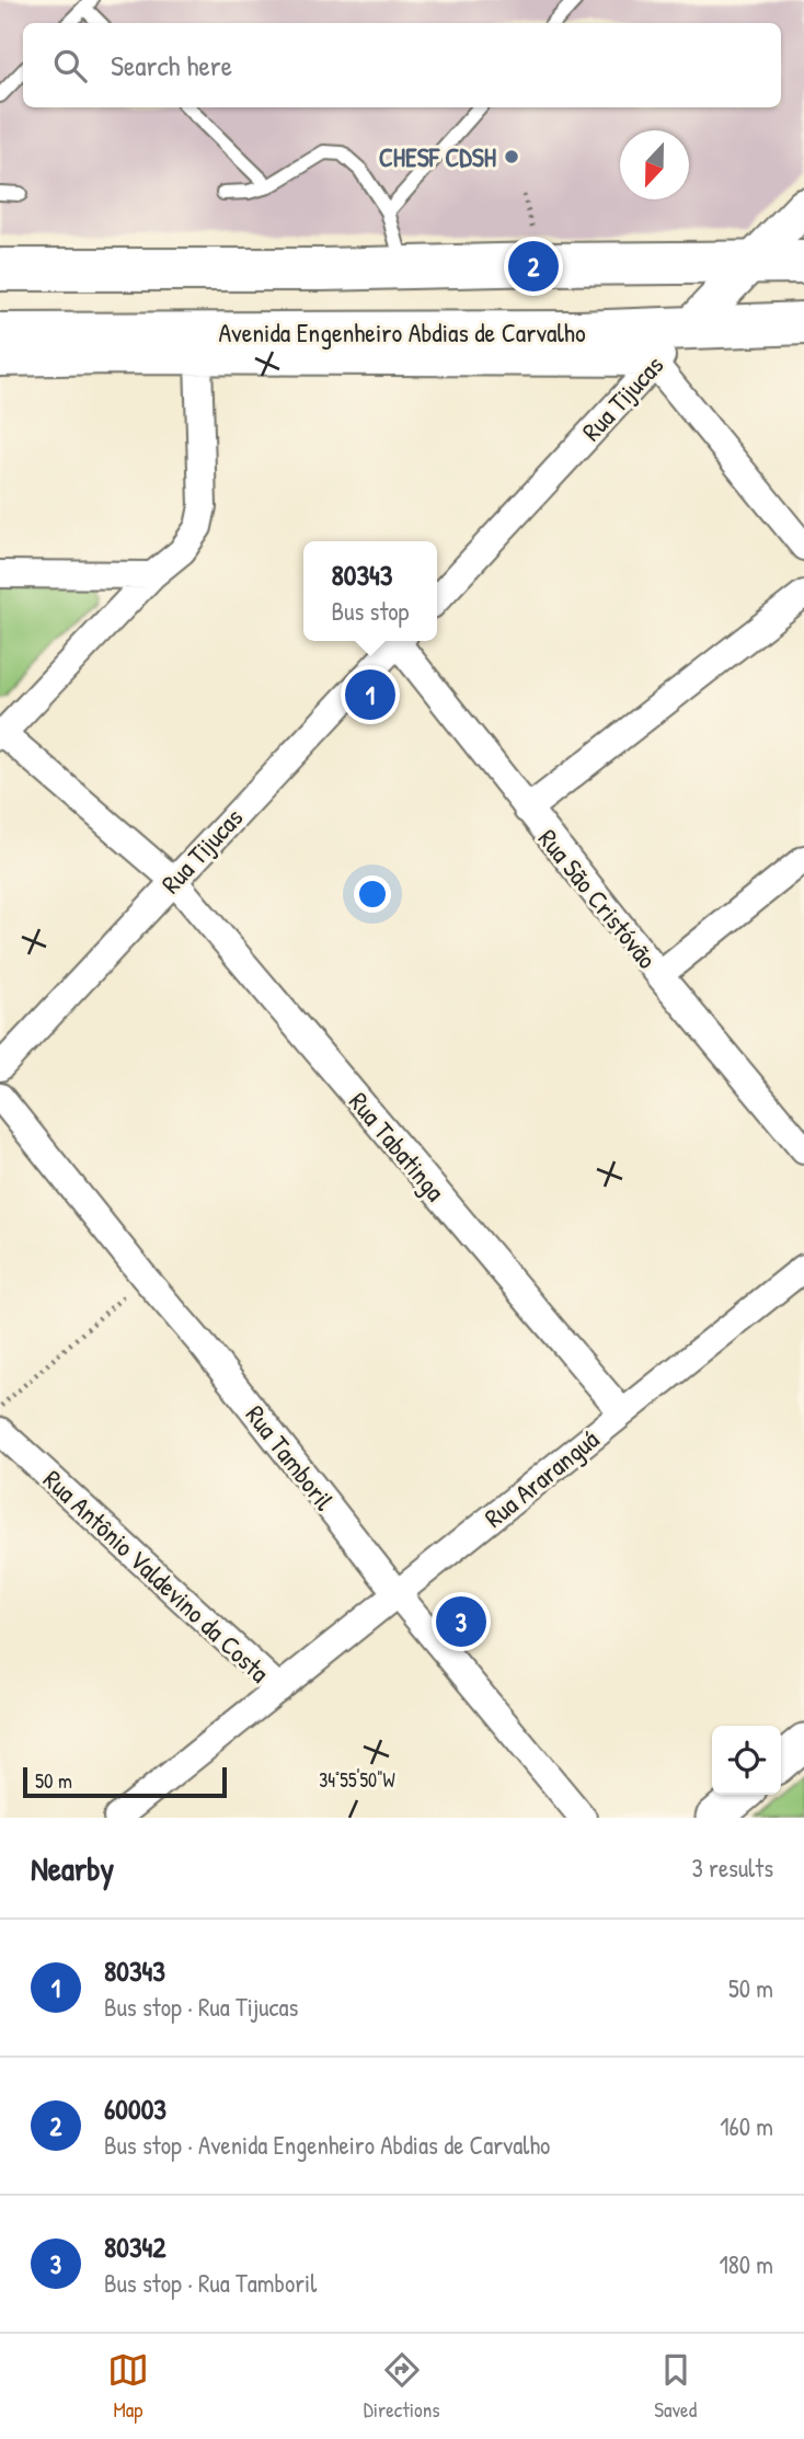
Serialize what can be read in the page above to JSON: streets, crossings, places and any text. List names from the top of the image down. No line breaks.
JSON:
{"streets":{"highway":["Avenida Engenheiro Abdias de Carvalho"],"street":["Rua Tijucas","Rua São Cristóvão","Rua Tabatinga","Rua Tamboril","Rua Araranguá","Rua Antônio Valdevino da Costa"]},"crossings":[["Avenida Engenheiro Abdias de Carvalho","Rua Tijucas"],["Rua Tijucas","Rua Tabatinga"],["Rua Tabatinga","Rua Araranguá"],["Rua Tamboril","Rua Araranguá"],["Rua Araranguá","Rua Antônio Valdevino da Costa"]],"places":["CHESF CDSH"],"scale_bar":"50 m","north":"bottom","page":{"search":"Search here","pins":["2","1","3"],"popup":["80343","Bus stop"],"scale":"50 m","heading":["Nearby","3 results"],"list":[{"mark":"1","name":"80343","note":"Bus stop · Rua Tijucas","value":"50 m"},{"mark":"2","name":"60003","note":"Bus stop · Avenida Engenheiro Abdias de Carvalho","value":"160 m"},{"mark":"3","name":"80342","note":"Bus stop · Rua Tamboril","value":"180 m"}],"nav":["Map","Directions","Saved"]},"coordinates":["34°55'50\"W"]}
